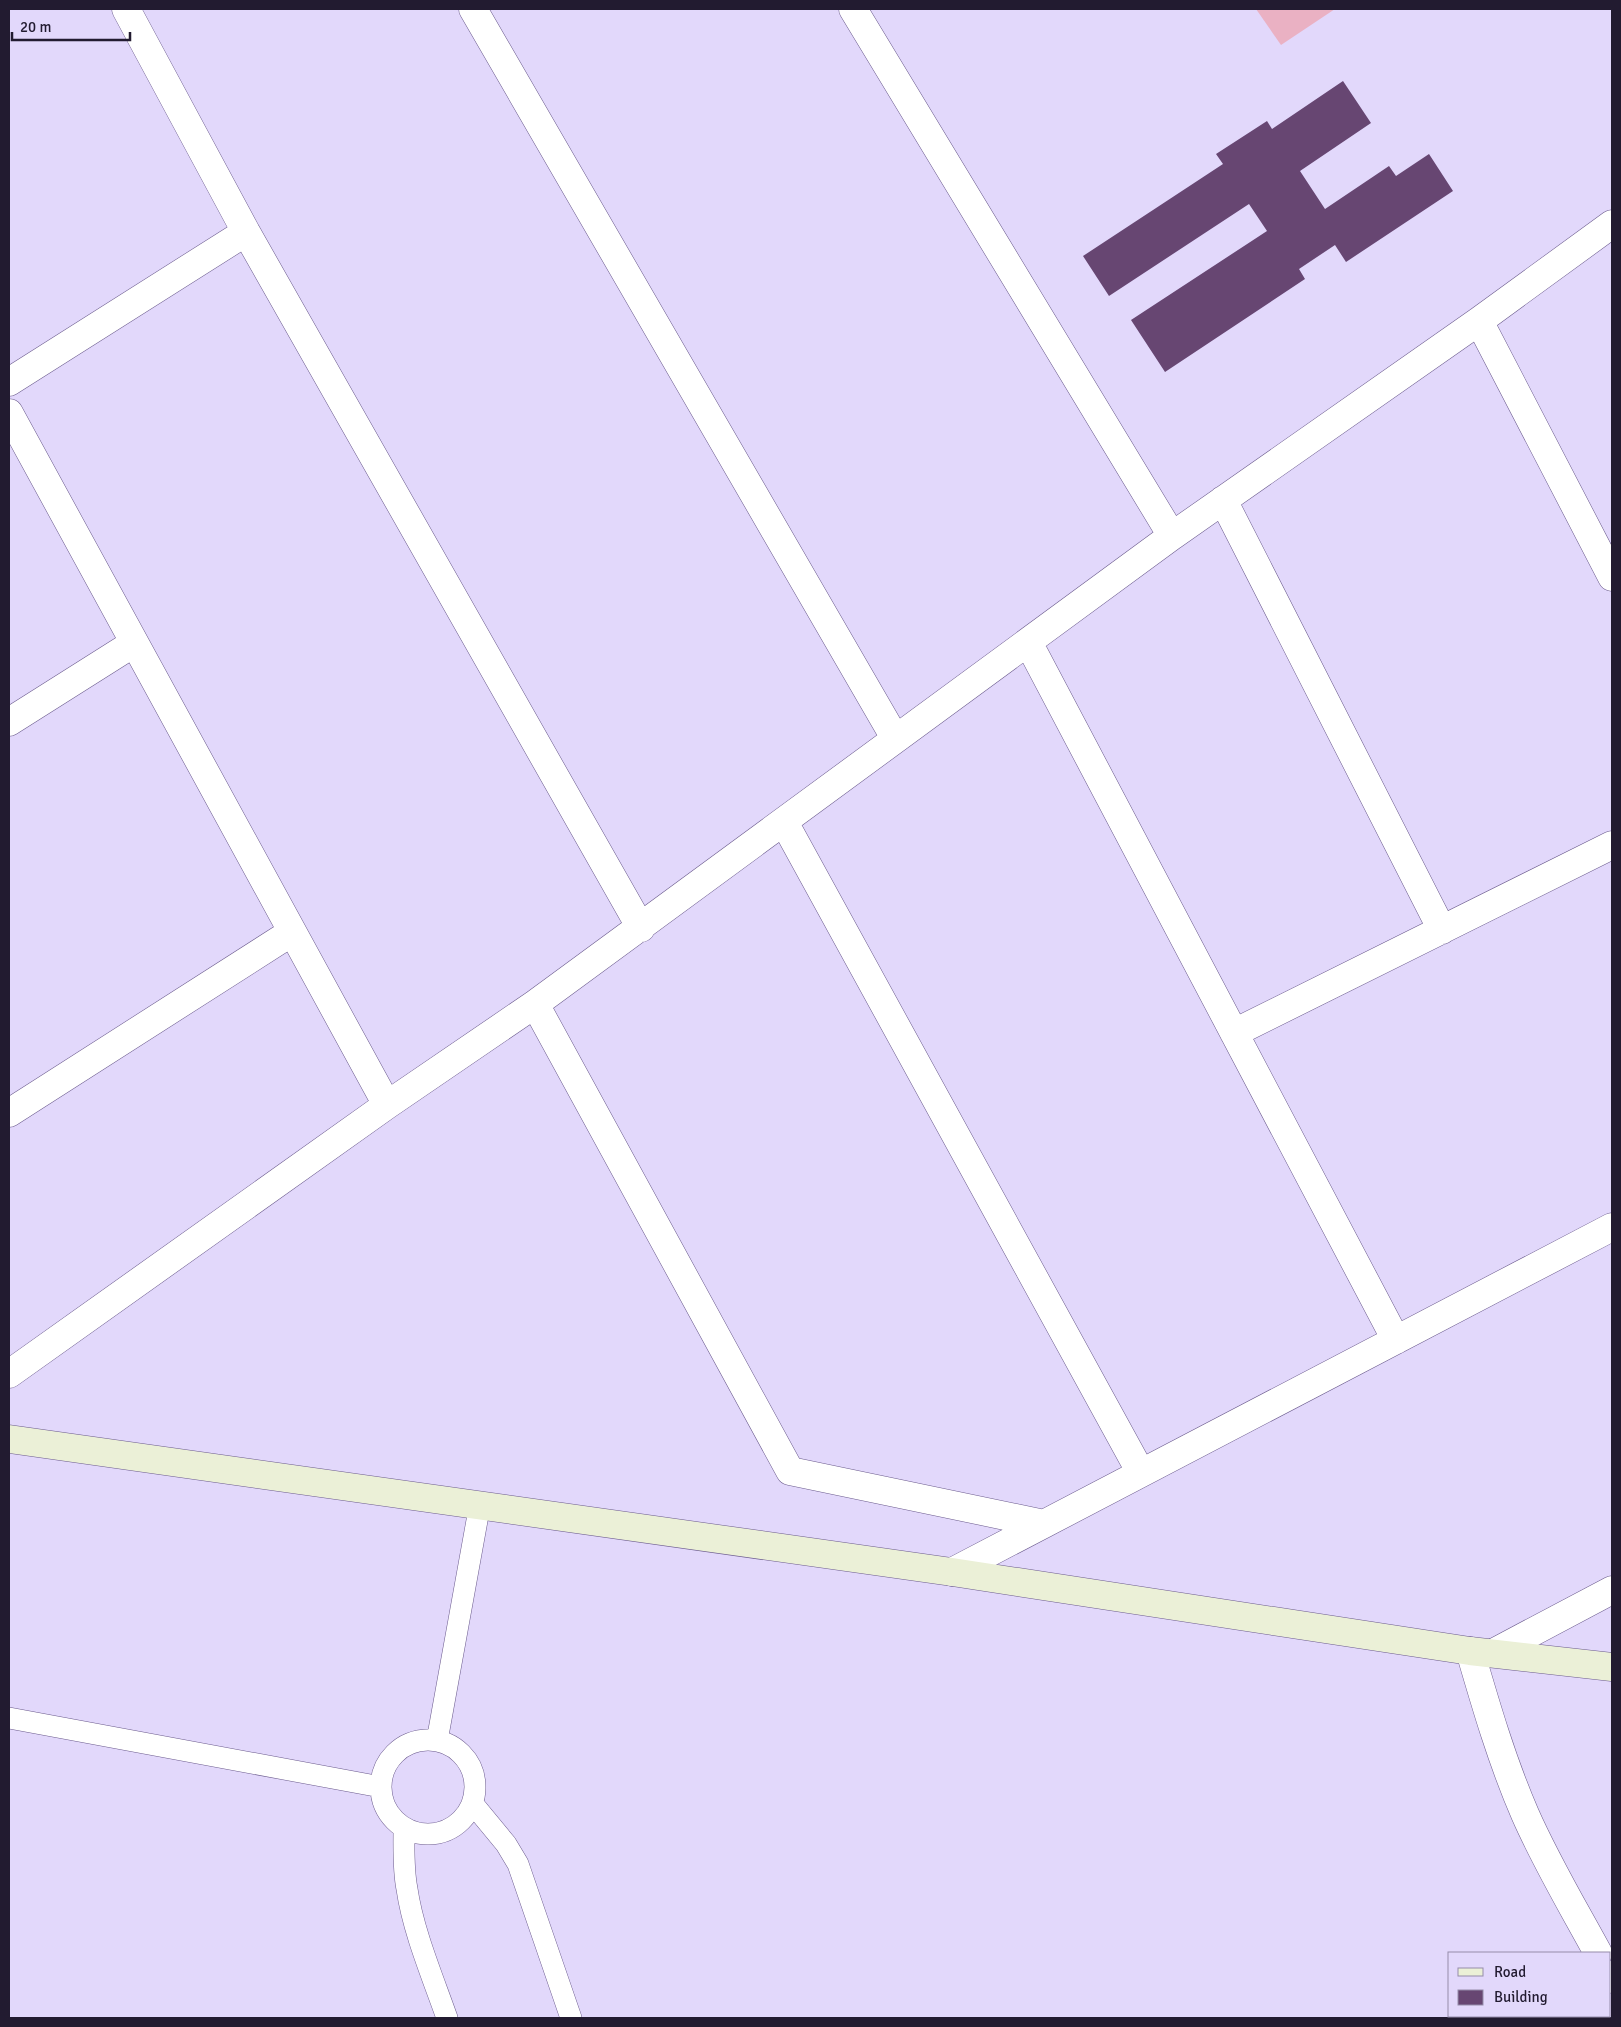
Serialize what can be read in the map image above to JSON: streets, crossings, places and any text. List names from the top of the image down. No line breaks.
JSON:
{"legend":["Road","Building"],"scale_bar":"20 m"}
